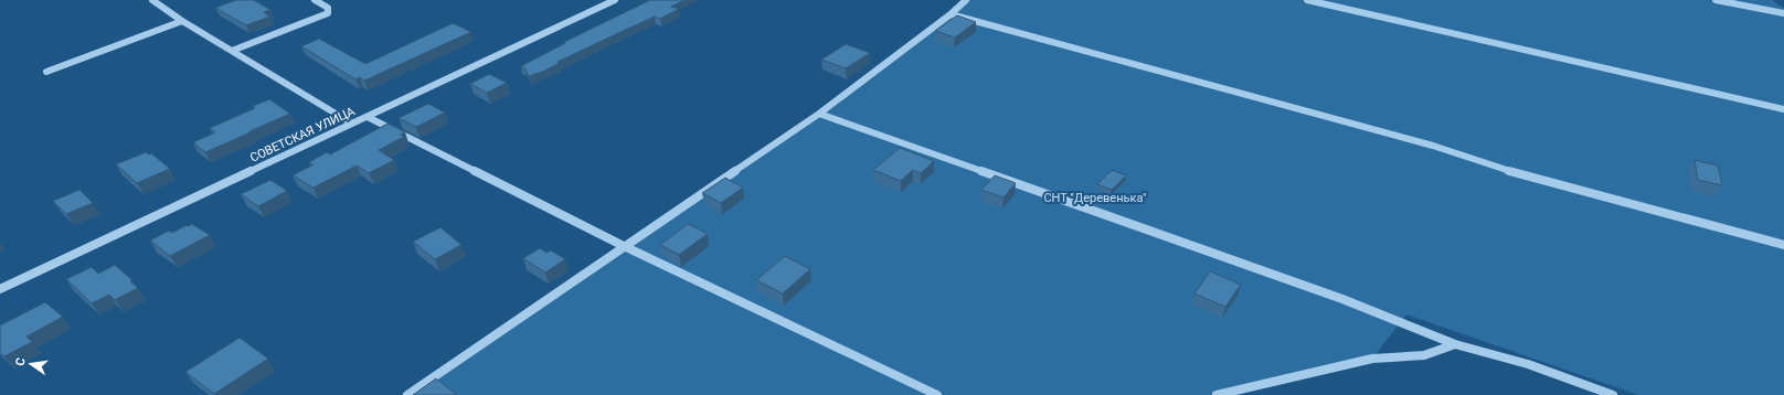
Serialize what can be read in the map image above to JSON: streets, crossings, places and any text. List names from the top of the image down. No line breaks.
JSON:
{"streets":{"street":["СОВЕТСКАЯ УЛИЦА"]},"parks":["СНТ \"Деревенька\""],"north":"left"}
